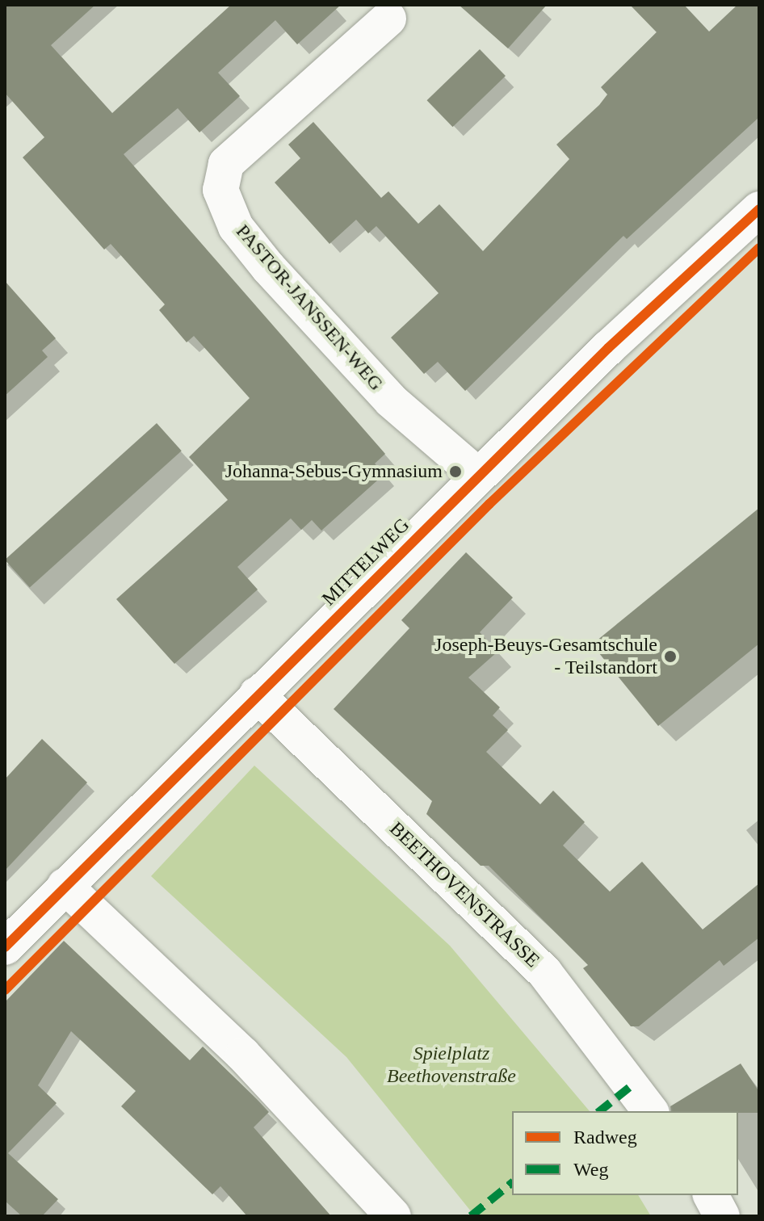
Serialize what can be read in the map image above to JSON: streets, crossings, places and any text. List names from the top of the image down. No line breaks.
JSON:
{"streets":{"street":["PASTOR-JANSSEN-WEG","MITTELWEG","BEETHOVENSTRASSE"]},"crossings":[["PASTOR-JANSSEN-WEG","MITTELWEG"],["MITTELWEG","BEETHOVENSTRASSE"]],"parks":["Spielplatz Beethovenstraße"],"places":["Johanna-Sebus-Gymnasium","Joseph-Beuys-Gesamtschule - Teilstandort"],"legend":["Radweg","Weg"]}
